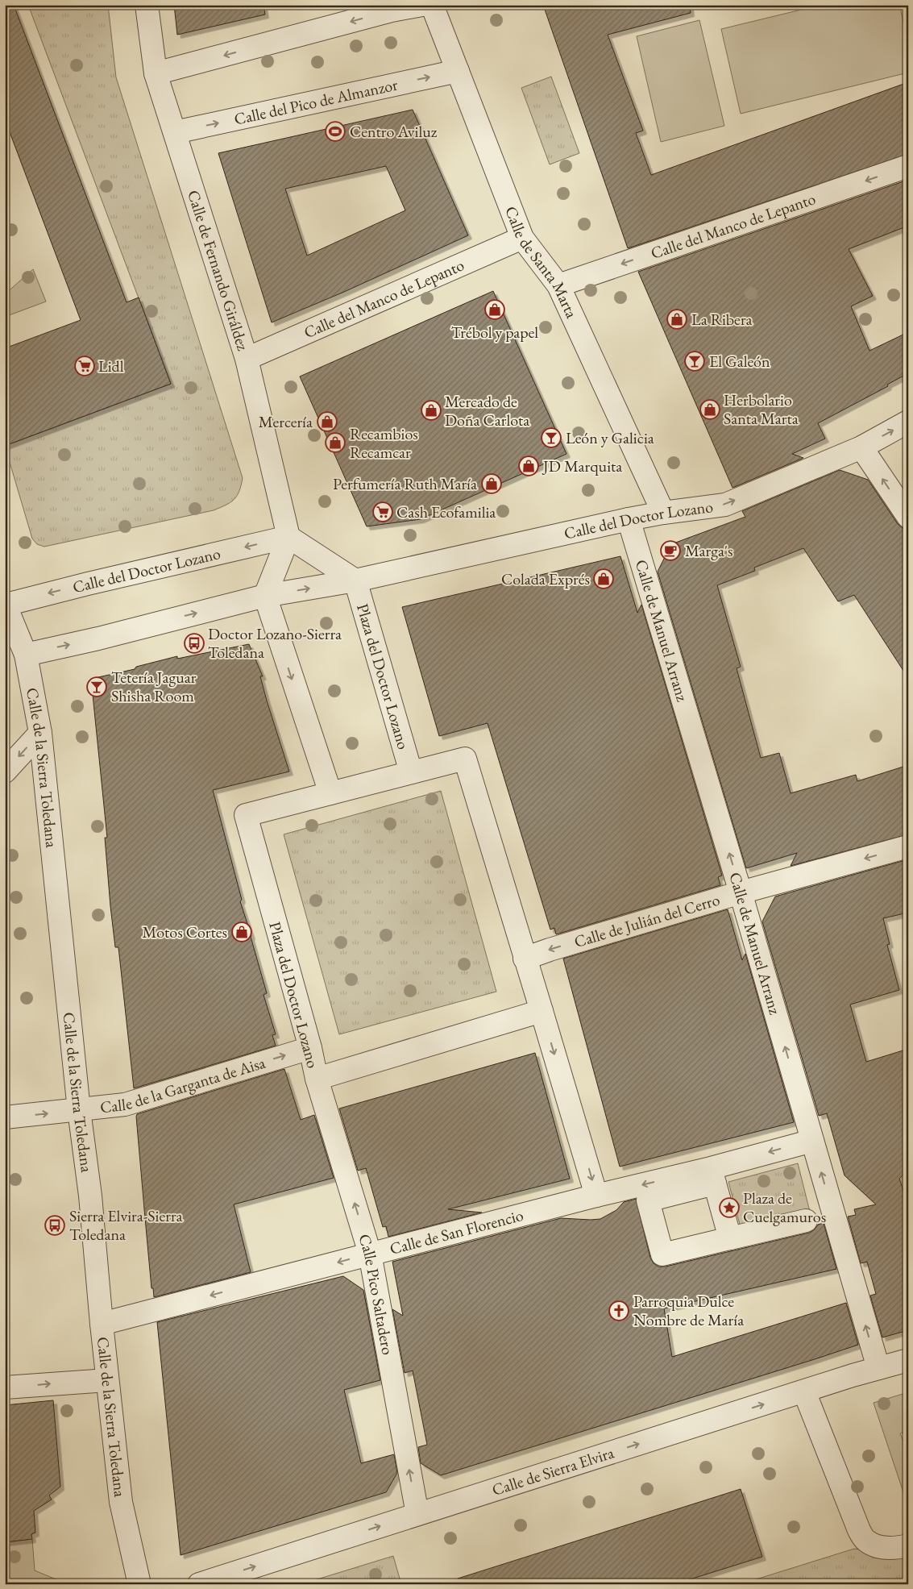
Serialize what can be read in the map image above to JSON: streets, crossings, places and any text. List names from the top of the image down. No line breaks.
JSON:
{"streets":{"street":["Calle del Pico de Almanzor","Calle del Manco de Lepanto","Calle de Santa Marta","Calle de Fernando Giráldez","Calle del Doctor Lozano","Calle de Manuel Arranz","Plaza del Doctor Lozano","Calle de la Sierra Toledana","Calle de Julián del Cerro","Calle de la Garganta de Aisa","Calle de San Florencio","Calle Pico Saltadero","Calle de Sierra Elvira"]},"crossings":[["Calle del Pico de Almanzor","Calle de Santa Marta"],["Calle del Pico de Almanzor","Calle de Fernando Giráldez"],["Calle del Manco de Lepanto","Calle de Santa Marta"],["Calle del Manco de Lepanto","Calle de Fernando Giráldez"],["Calle de Santa Marta","Calle del Doctor Lozano"],["Calle de Fernando Giráldez","Calle del Doctor Lozano"],["Calle del Doctor Lozano","Calle de Manuel Arranz"],["Calle del Doctor Lozano","Plaza del Doctor Lozano"],["Calle del Doctor Lozano","Calle de la Sierra Toledana"],["Calle de Manuel Arranz","Calle de Julián del Cerro"],["Calle de Manuel Arranz","Calle de San Florencio"],["Calle de Manuel Arranz","Calle de Sierra Elvira"],["Plaza del Doctor Lozano","Calle de Julián del Cerro"],["Plaza del Doctor Lozano","Calle de la Garganta de Aisa"],["Plaza del Doctor Lozano","Calle de San Florencio"],["Plaza del Doctor Lozano","Calle Pico Saltadero"],["Calle de la Sierra Toledana","Calle de la Garganta de Aisa"],["Calle de la Sierra Toledana","Calle de San Florencio"],["Calle de San Florencio","Calle Pico Saltadero"],["Calle Pico Saltadero","Calle de Sierra Elvira"]],"one_way":["Calle del Manco de Lepanto","Calle de Manuel Arranz","Calle de Julián del Cerro","Calle de la Garganta de Aisa","Calle de San Florencio","Calle Pico Saltadero","Calle de Sierra Elvira"],"places":{"sports":["Centro Aviluz"],"shop":["Trébol y papel","La Ribera","Herbolario Santa Marta","Mercado de Doña Carlota","Mercería","Recambios Recamcar","JD Marquita","Perfumería Ruth María","Colada Exprés","Motos Cortes"],"bar":["El Galeón","León y Galicia","Tetería Jaguar Shisha Room"],"supermarket":["Lidl","Cash Ecofamilia"],"cafe":["Marga's"],"bus stop":["Doctor Lozano-Sierra Toledana","Sierra Elvira-Sierra Toledana"],"place":["Plaza de Cuelgamuros"],"church":["Parroquia Dulce Nombre de María"]}}
